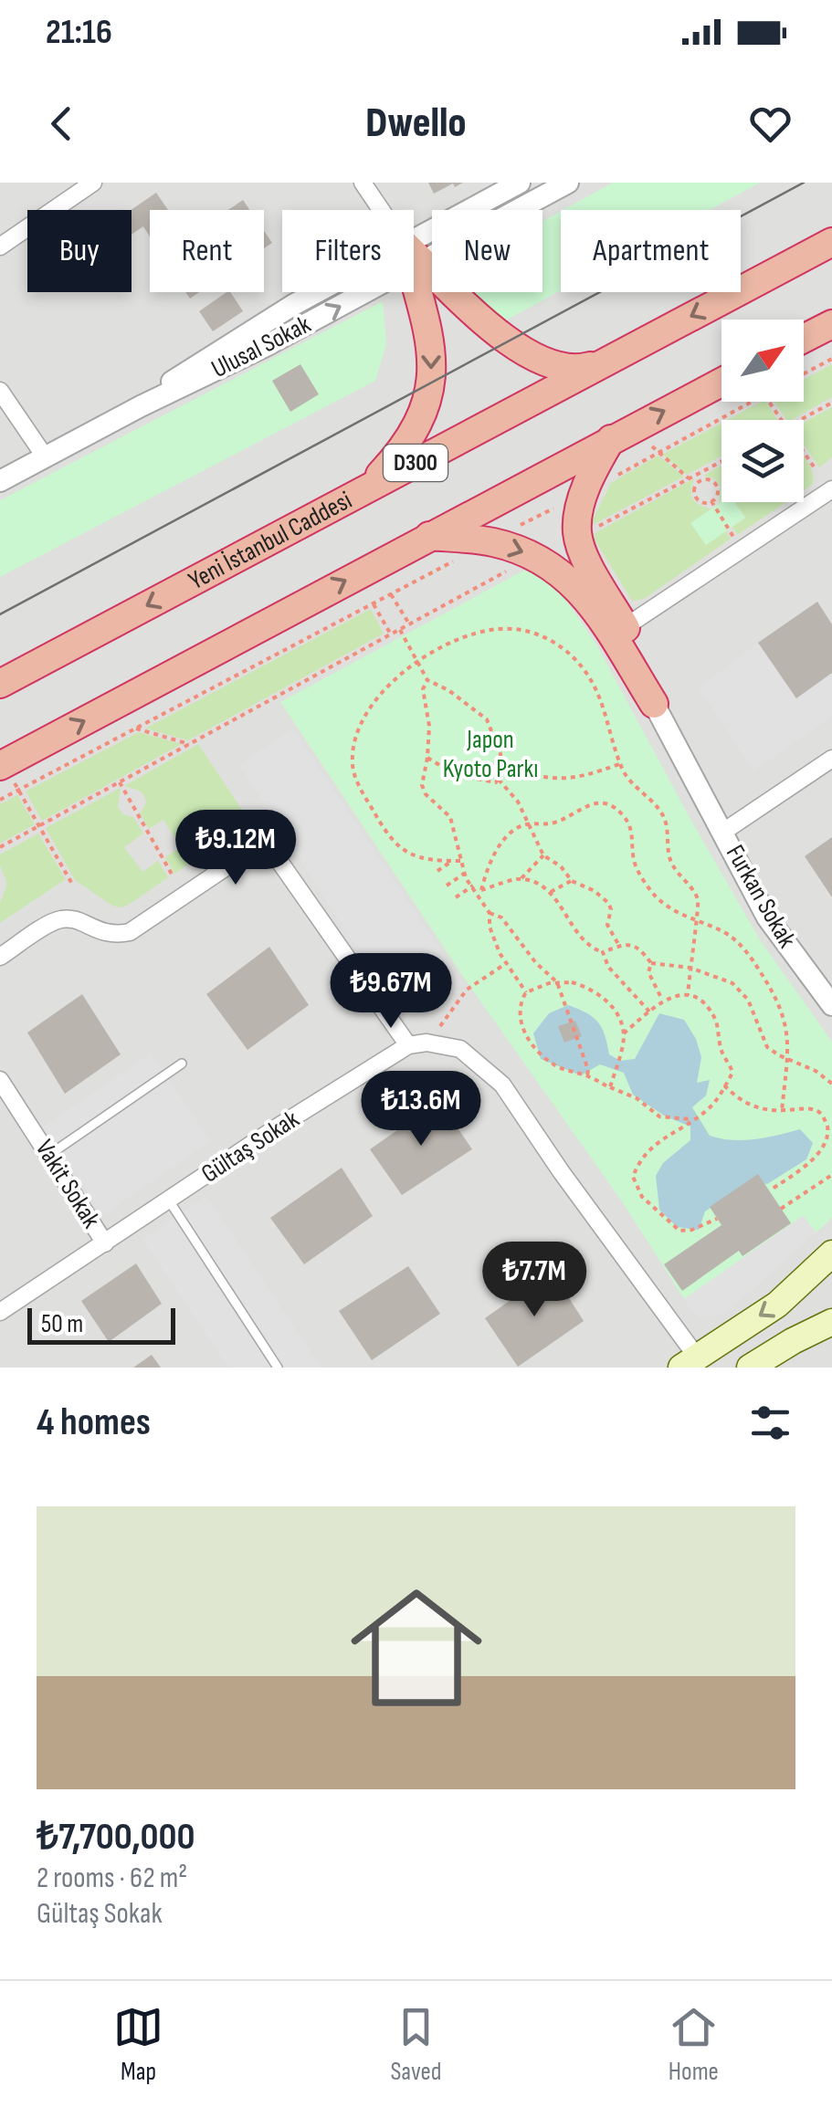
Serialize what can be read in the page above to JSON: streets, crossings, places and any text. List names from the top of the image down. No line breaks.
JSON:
{"streets":{"highway":["D300","Yeni İstanbul Caddesi"],"street":["Ulusal Sokak","Furkan Sokak","Gültaş Sokak","Vakit Sokak"]},"crossings":[["Gültaş Sokak","Vakit Sokak"]],"parks":["Japon Kyoto Parkı"],"scale_bar":"50 m","north":"top right","page":{"status":"21:16","header":"Dwello","chip":["Buy","Rent","Filters","New","Apartment"],"price":["₺9.12M","₺9.67M","₺13.6M","₺7.7M"],"scale":"50 m","heading":"4 homes","list":[{"name":"₺7,700,000","note":"2 rooms · 62 m² · Gültaş Sokak"}],"tabs":["Map","Saved","Home"]}}
